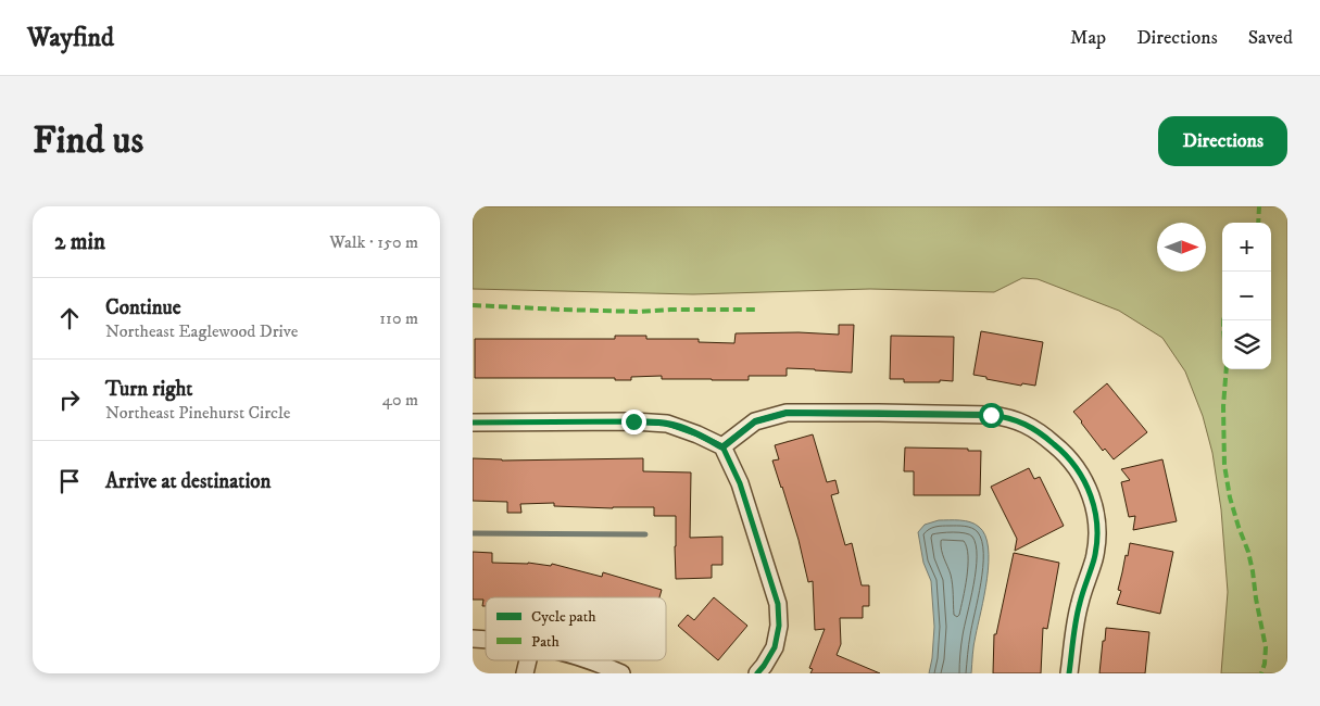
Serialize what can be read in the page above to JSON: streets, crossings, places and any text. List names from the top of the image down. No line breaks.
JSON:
{"legend":["Cycle path","Path"],"north":"right","page":{"header":"Wayfind","nav":["Map","Directions","Saved"],"buttons":"Directions","title":"Find us","heading":["2 min","Walk · 150 m"],"map_buttons":["+","−"],"list":[["Continue","Northeast Eaglewood Drive","110 m"],["Turn right","Northeast Pinehurst Circle","40 m"],"Arrive at destination"]}}
